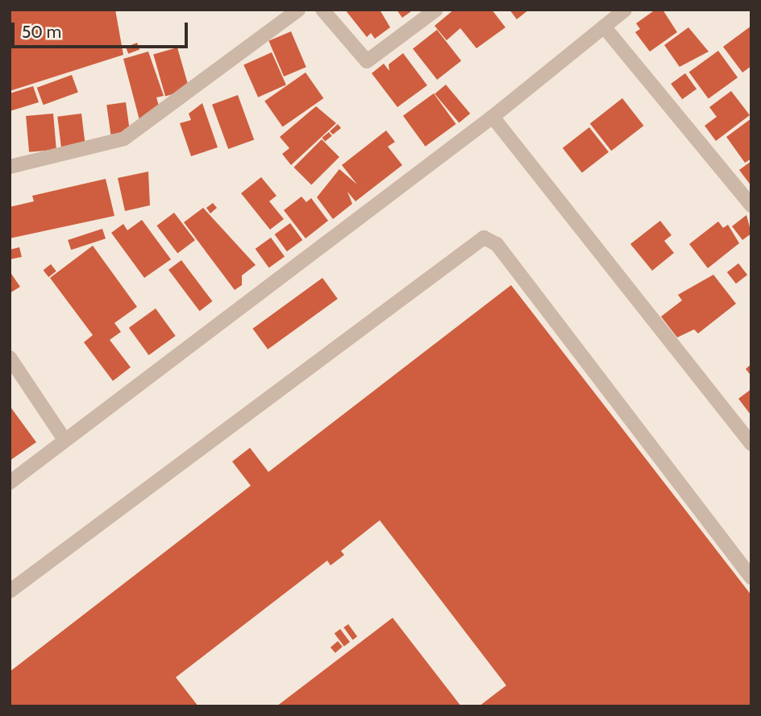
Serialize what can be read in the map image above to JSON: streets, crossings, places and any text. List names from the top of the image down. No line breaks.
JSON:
{"scale_bar":"50 m"}
